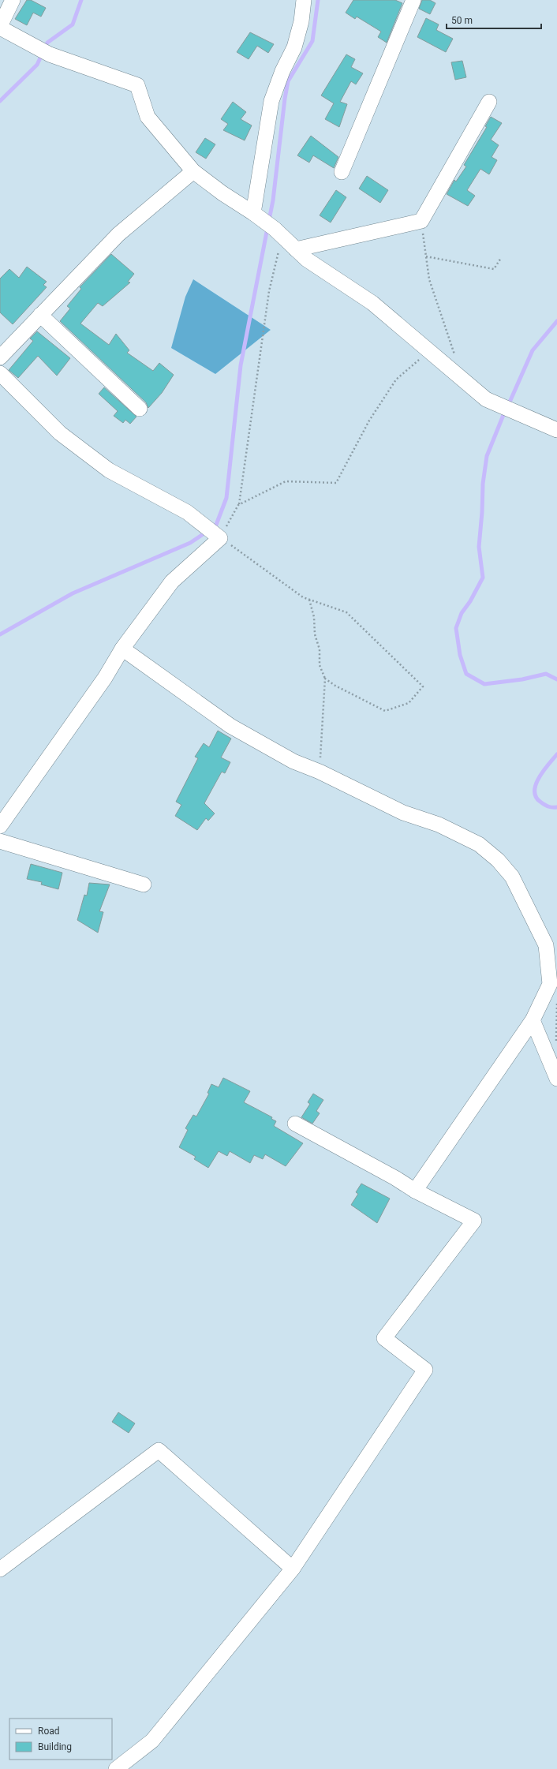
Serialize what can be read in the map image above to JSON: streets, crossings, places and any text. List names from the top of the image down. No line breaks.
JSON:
{"legend":["Road","Building"],"scale_bar":"50 m"}
